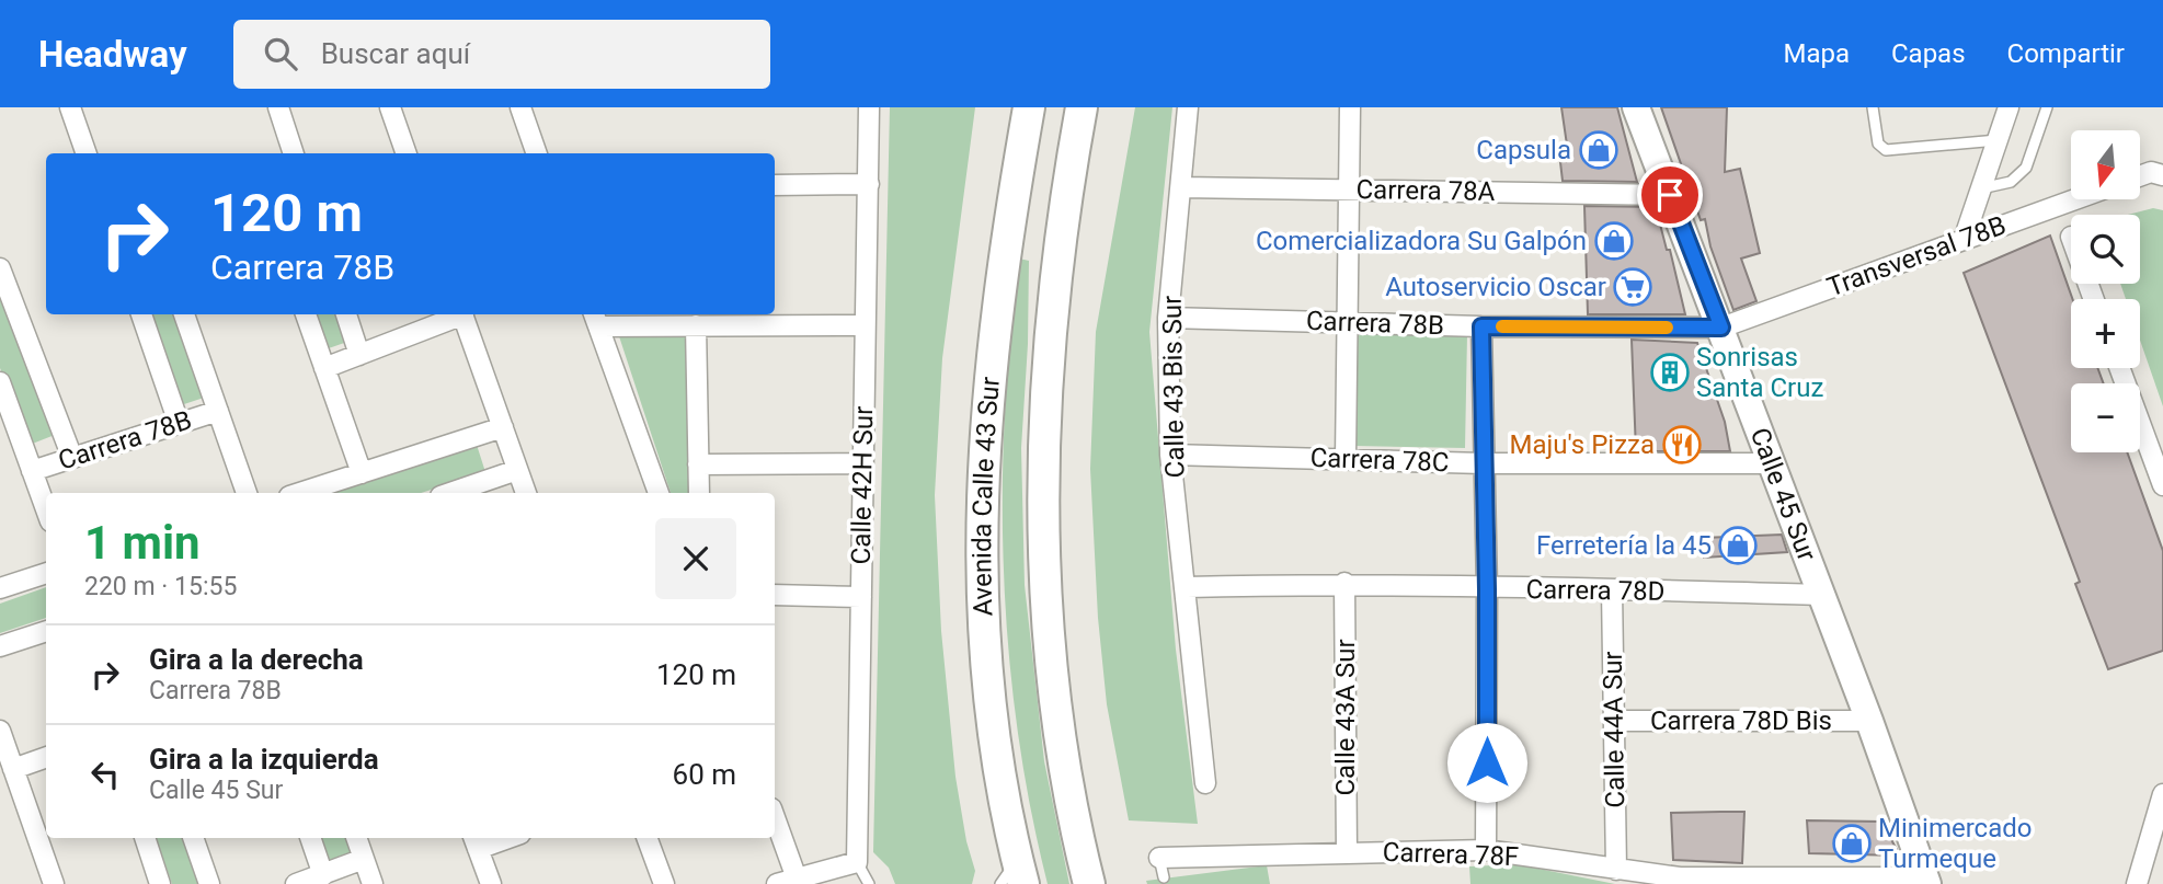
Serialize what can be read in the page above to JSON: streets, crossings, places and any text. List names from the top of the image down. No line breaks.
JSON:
{"streets":{"main road":["Avenida Calle 43 Sur"],"street":["Carrera 78A","Transversal 78B","Carrera 78B","Calle 43 Bis Sur","Carrera 78C","Calle 42H Sur","Calle 45 Sur","Carrera 78D","Calle 43A Sur","Carrera 78D Bis","Calle 44A Sur","Carrera 78F"]},"crossings":[["Carrera 78A","Calle 43 Bis Sur"],["Carrera 78A","Calle 45 Sur"],["Transversal 78B","Carrera 78B"],["Transversal 78B","Calle 45 Sur"],["Carrera 78B","Calle 43 Bis Sur"],["Carrera 78B","Calle 45 Sur"],["Calle 43 Bis Sur","Carrera 78C"],["Calle 43 Bis Sur","Carrera 78D"],["Carrera 78C","Calle 45 Sur"],["Calle 45 Sur","Carrera 78D"],["Calle 45 Sur","Carrera 78D Bis"],["Calle 45 Sur","Carrera 78F"],["Carrera 78D","Calle 43A Sur"],["Carrera 78D","Calle 44A Sur"],["Calle 43A Sur","Carrera 78F"],["Carrera 78D Bis","Calle 44A Sur"],["Calle 44A Sur","Carrera 78F"]],"places":{"shop":["Capsula","Comercializadora Su Galpón","Ferretería la 45","Minimercado Turmeque"],"supermarket":["Autoservicio Oscar"],"building":["Sonrisas Santa Cruz"],"restaurant":["Maju's Pizza"]},"north":"bottom","page":{"header":"Headway","search":"Buscar aquí","nav":["Mapa","Capas","Compartir"],"map_buttons":["+","−"],"turn":["120 m","Carrera 78B"],"heading":["1 min","220 m · 15:55"],"list":[{"name":"Gira a la derecha","note":"Carrera 78B","value":"120 m"},{"name":"Gira a la izquierda","note":"Calle 45 Sur","value":"60 m"}]}}
